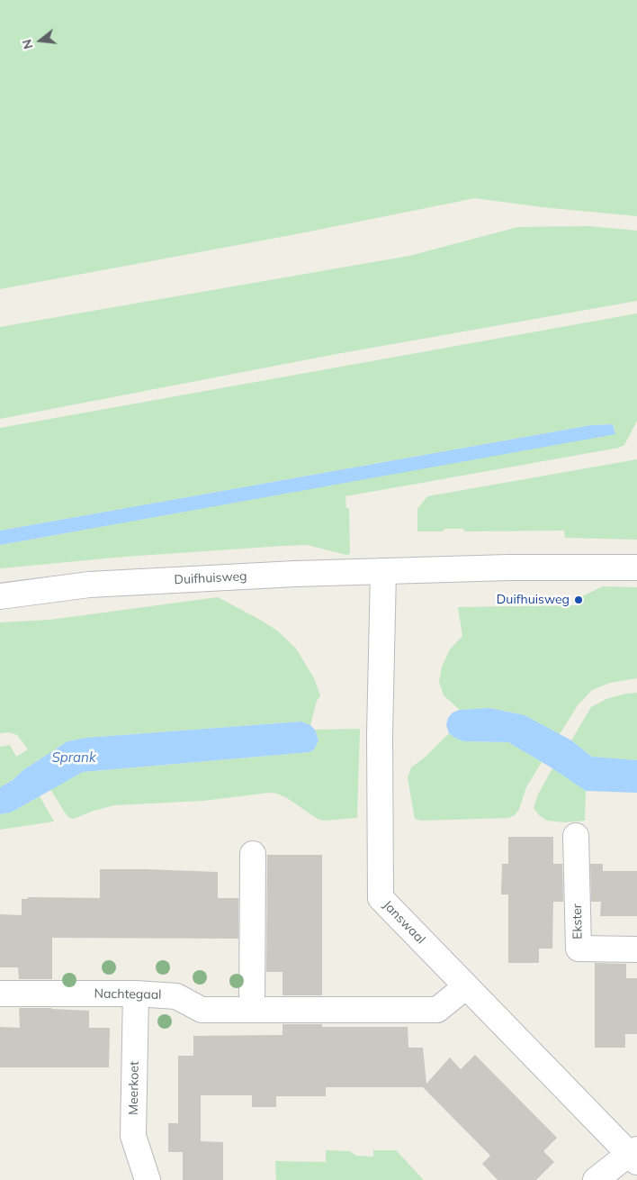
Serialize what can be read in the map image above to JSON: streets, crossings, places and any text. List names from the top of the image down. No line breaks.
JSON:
{"streets":{"street":["Duifhuisweg","Ekster","Janswaal","Nachtegaal","Meerkoet"]},"crossings":[["Duifhuisweg","Janswaal"],["Janswaal","Nachtegaal"],["Nachtegaal","Meerkoet"]],"water":["Sprank"],"places":["Duifhuisweg"],"north":"left"}
